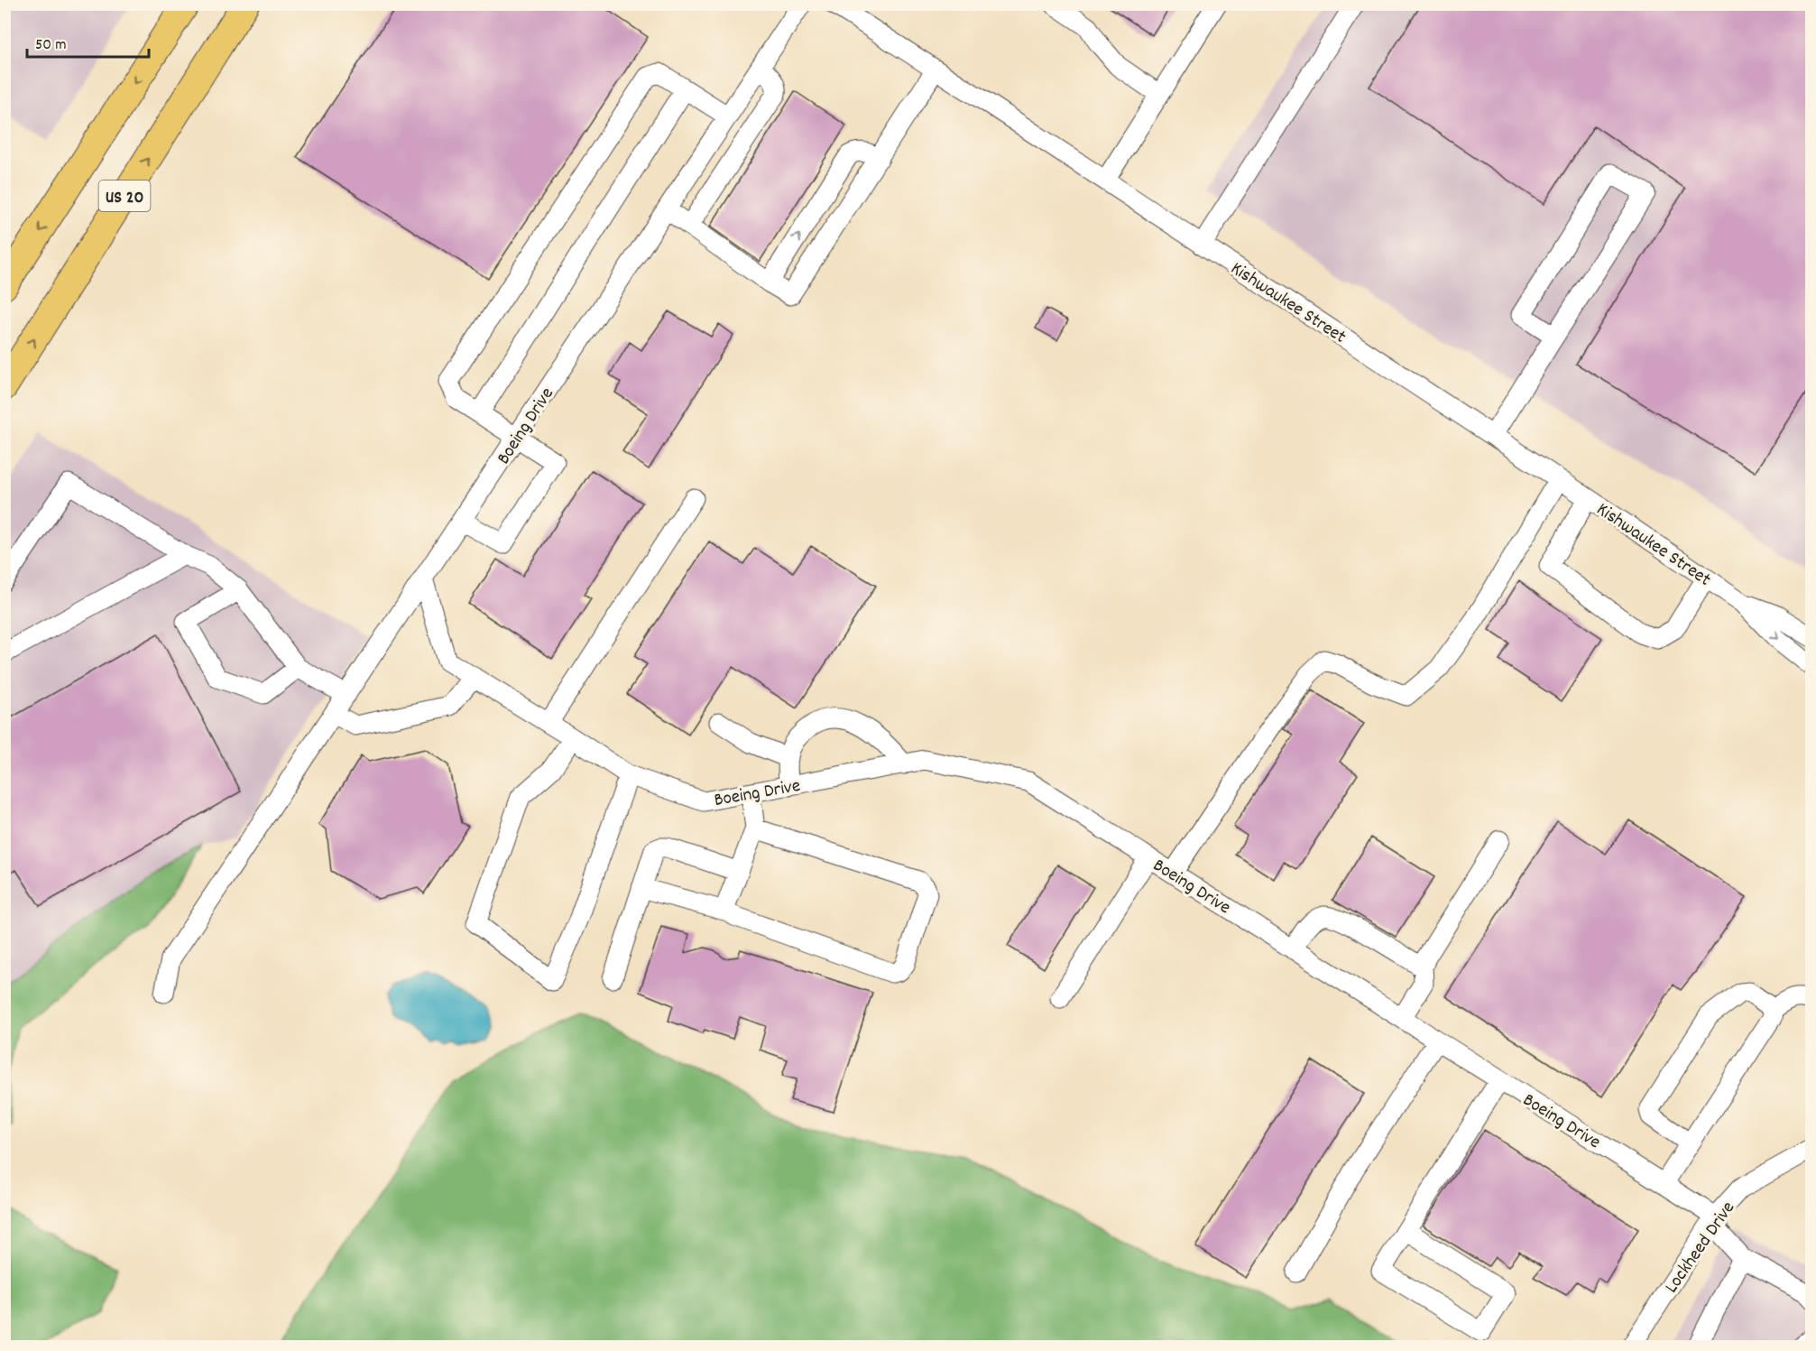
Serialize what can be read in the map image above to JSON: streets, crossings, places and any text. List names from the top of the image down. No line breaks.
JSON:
{"streets":{"highway":["US 20"],"street":["Kishwaukee Street","Boeing Drive","Lockheed Drive"]},"crossings":[["Boeing Drive","Lockheed Drive"]],"scale_bar":"50 m"}
